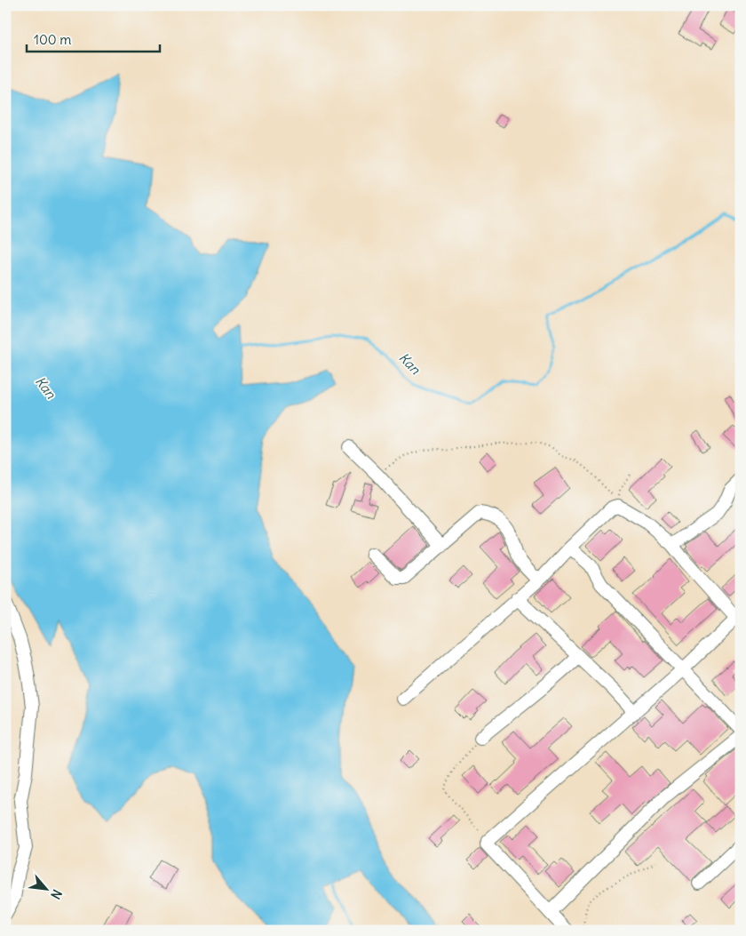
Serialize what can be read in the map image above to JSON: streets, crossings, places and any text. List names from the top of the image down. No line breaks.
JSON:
{"water":["Kan"],"scale_bar":"100 m","north":"bottom right"}
